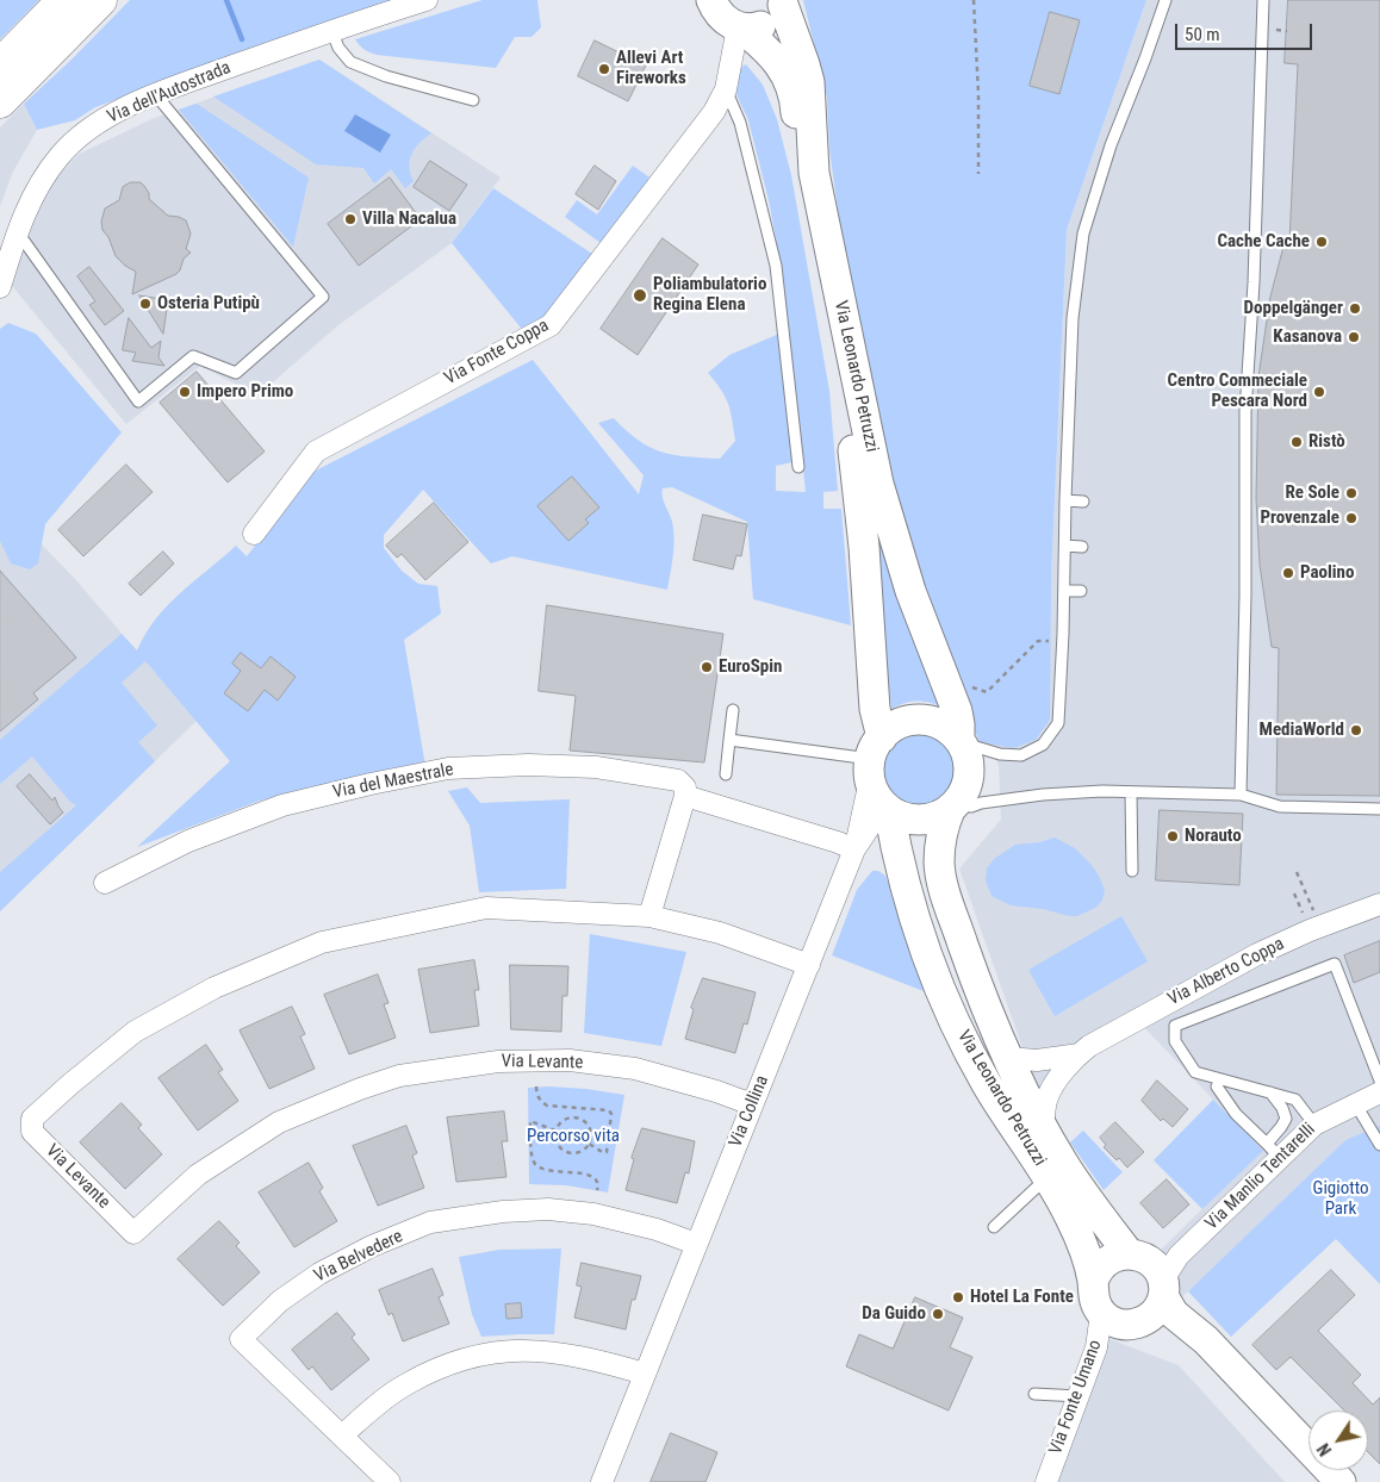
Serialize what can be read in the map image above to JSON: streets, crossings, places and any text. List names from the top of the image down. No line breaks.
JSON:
{"streets":{"main road":["Via Leonardo Petruzzi"],"street":["Via dell'Autostrada","Via Fonte Coppa","Via del Maestrale","Via Alberto Coppa","Via Levante","Via Collina","Via Manlio Tentarelli","Via Belvedere","Via Fonte Umano"]},"crossings":[["Via Fonte Coppa","Via Leonardo Petruzzi"],["Via Leonardo Petruzzi","Via Alberto Coppa"],["Via Leonardo Petruzzi","Via Collina"],["Via Leonardo Petruzzi","Via Manlio Tentarelli"],["Via Leonardo Petruzzi","Via Fonte Umano"],["Via Levante","Via Collina"],["Via Collina","Via Belvedere"],["Via Manlio Tentarelli","Via Fonte Umano"]],"parks":["Percorso vita","Gigiotto Park"],"places":["Allevi Art Fireworks","Villa Nacalua","Cache Cache","Poliambulatorio Regina Elena","Osteria Putipù","Doppelgänger","Kasanova","Impero Primo","Centro Commeciale Pescara Nord","Ristò","Re Sole","Provenzale","Paolino","EuroSpin","MediaWorld","Norauto","Hotel La Fonte","Da Guido"],"scale_bar":"50 m","north":"bottom left"}
